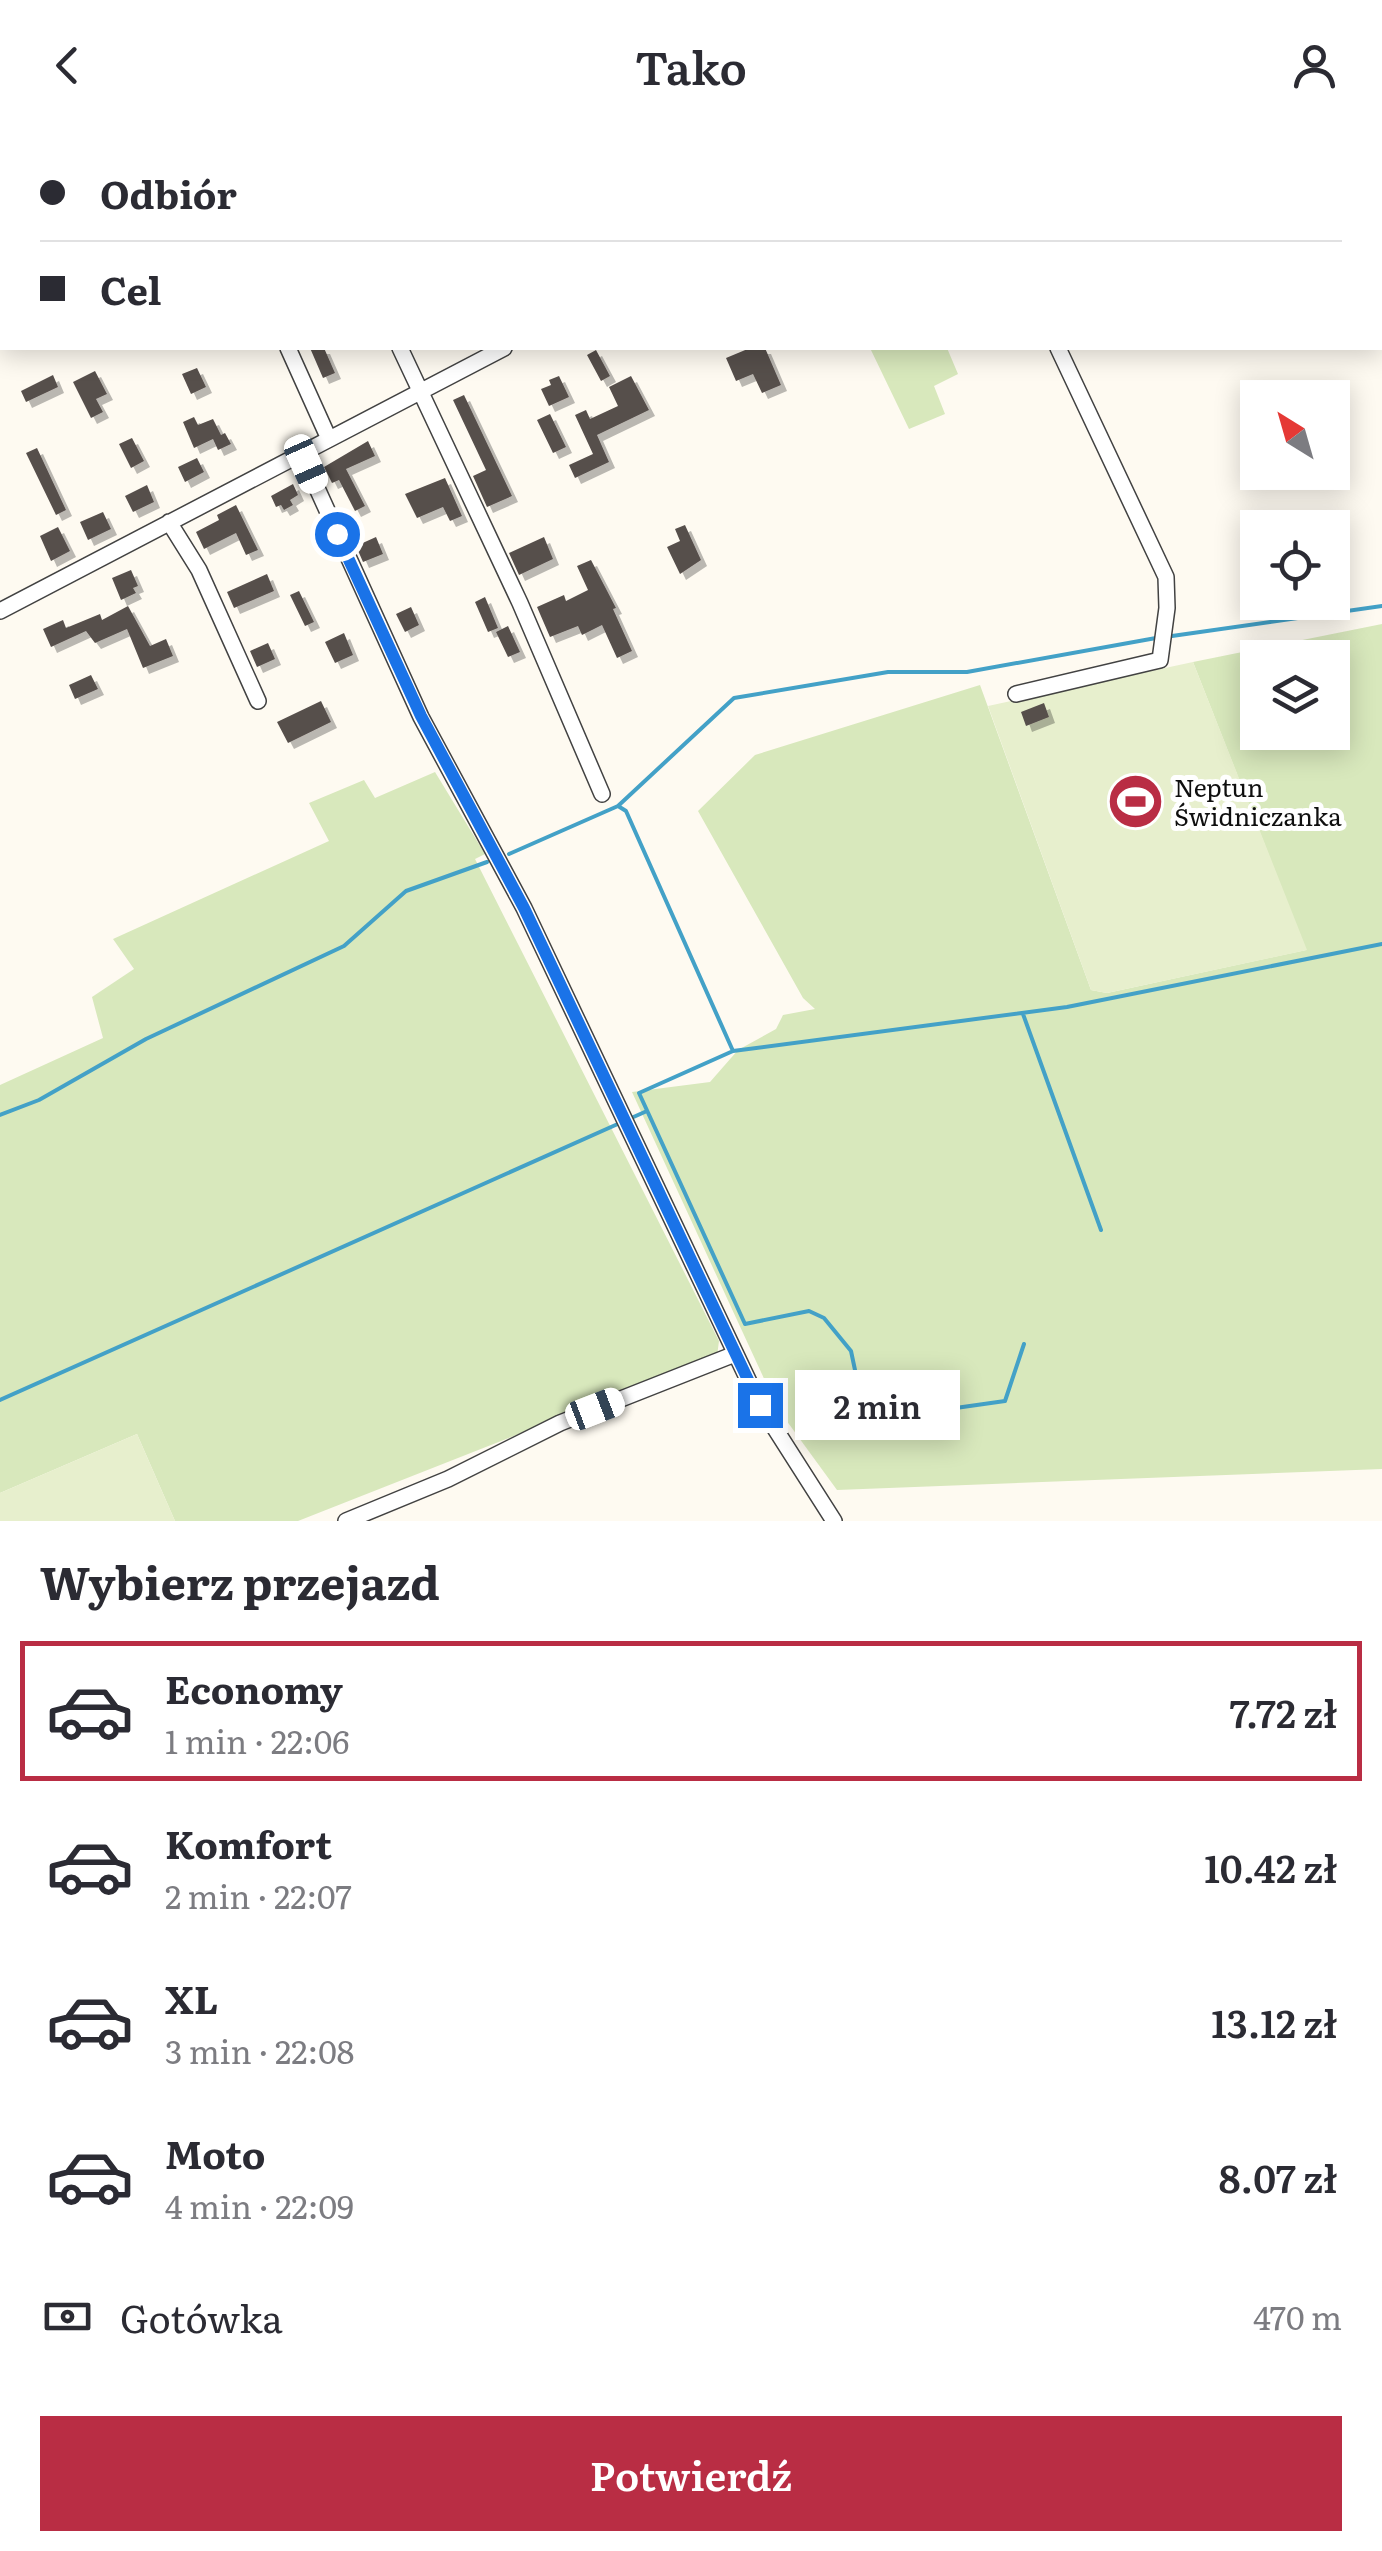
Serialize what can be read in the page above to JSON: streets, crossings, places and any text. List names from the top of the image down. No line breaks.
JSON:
{"places":{"sports":["Neptun Świdniczanka"]},"north":"top left","page":{"header":"Tako","banner":["Odbiór","Cel"],"bubble":"2 min","heading":"Wybierz przejazd","list":[{"name":"Economy","note":"1 min · 22:06","value":"7.72 zł"},{"name":"Komfort","note":"2 min · 22:07","value":"10.42 zł"},{"name":"XL","note":"3 min · 22:08","value":"13.12 zł"},{"name":"Moto","note":"4 min · 22:09","value":"8.07 zł"}],"pay":["Gotówka","470 m"],"buttons":"Potwierdź"}}
